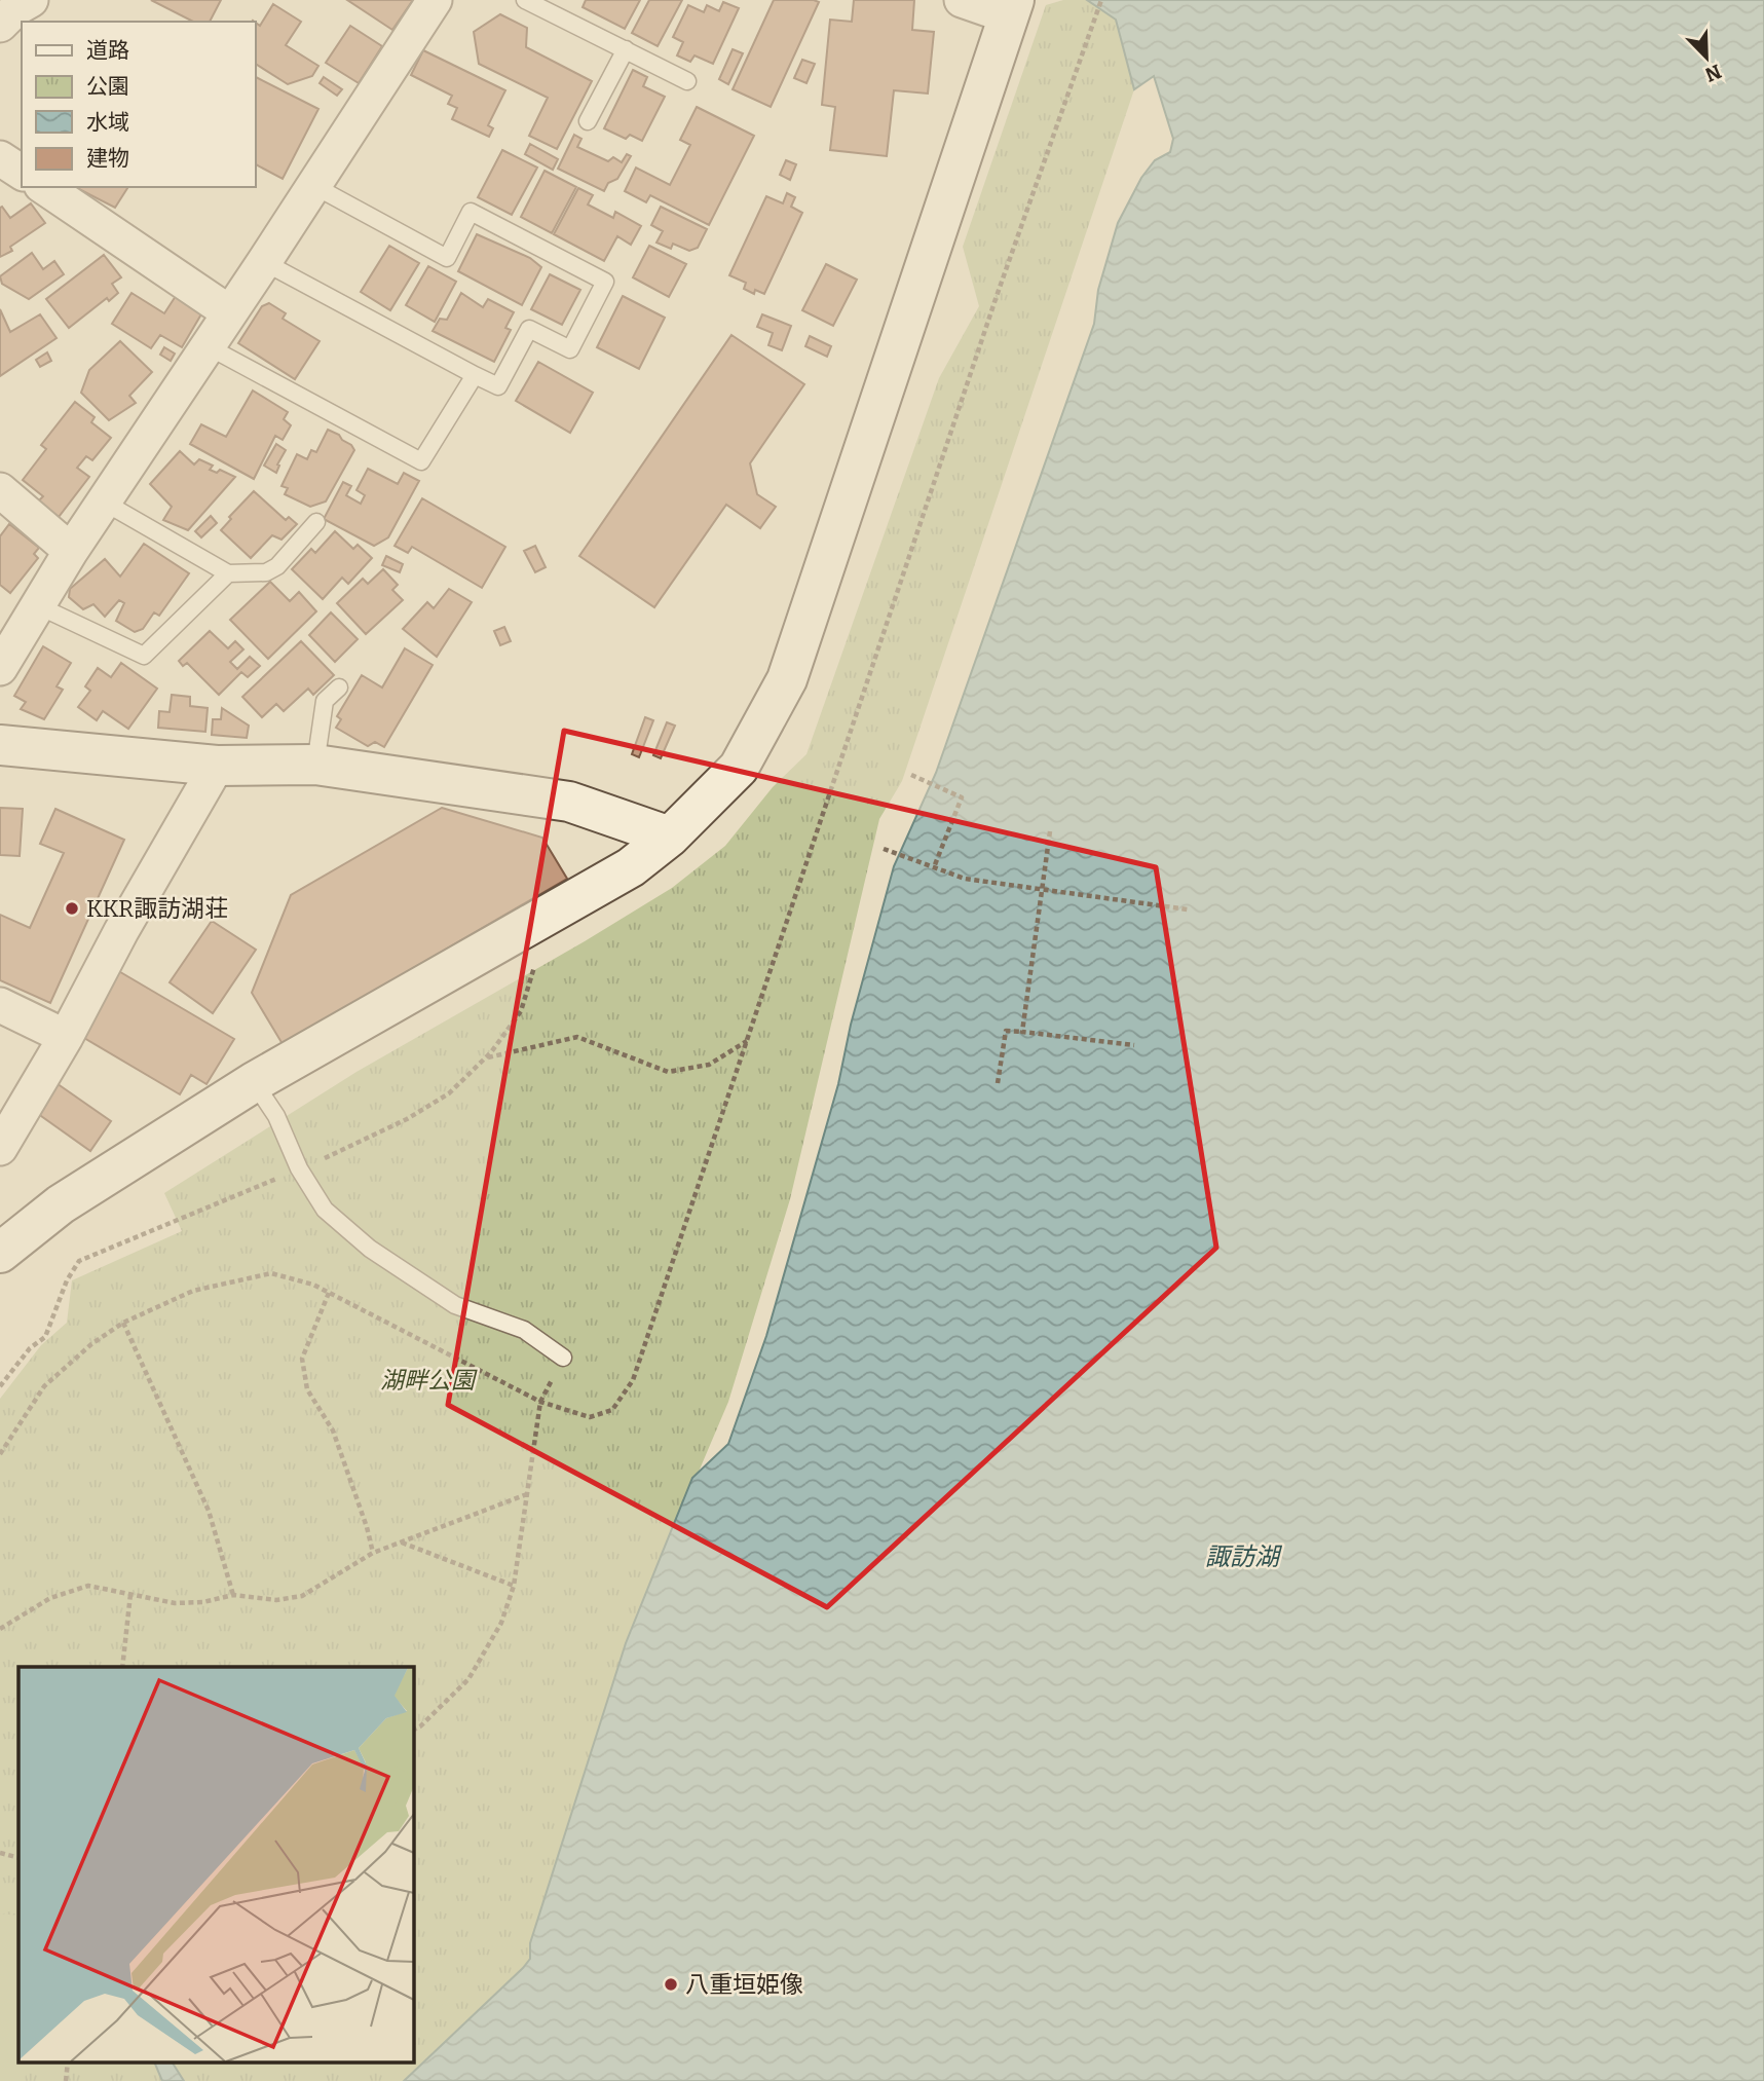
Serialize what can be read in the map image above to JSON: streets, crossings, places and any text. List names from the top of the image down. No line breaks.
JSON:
{"water":["諏訪湖"],"parks":["湖畔公園"],"places":["KKR諏訪湖荘","八重垣姫像"],"legend":["道路","公園","水域","建物"],"north":"bottom right"}
